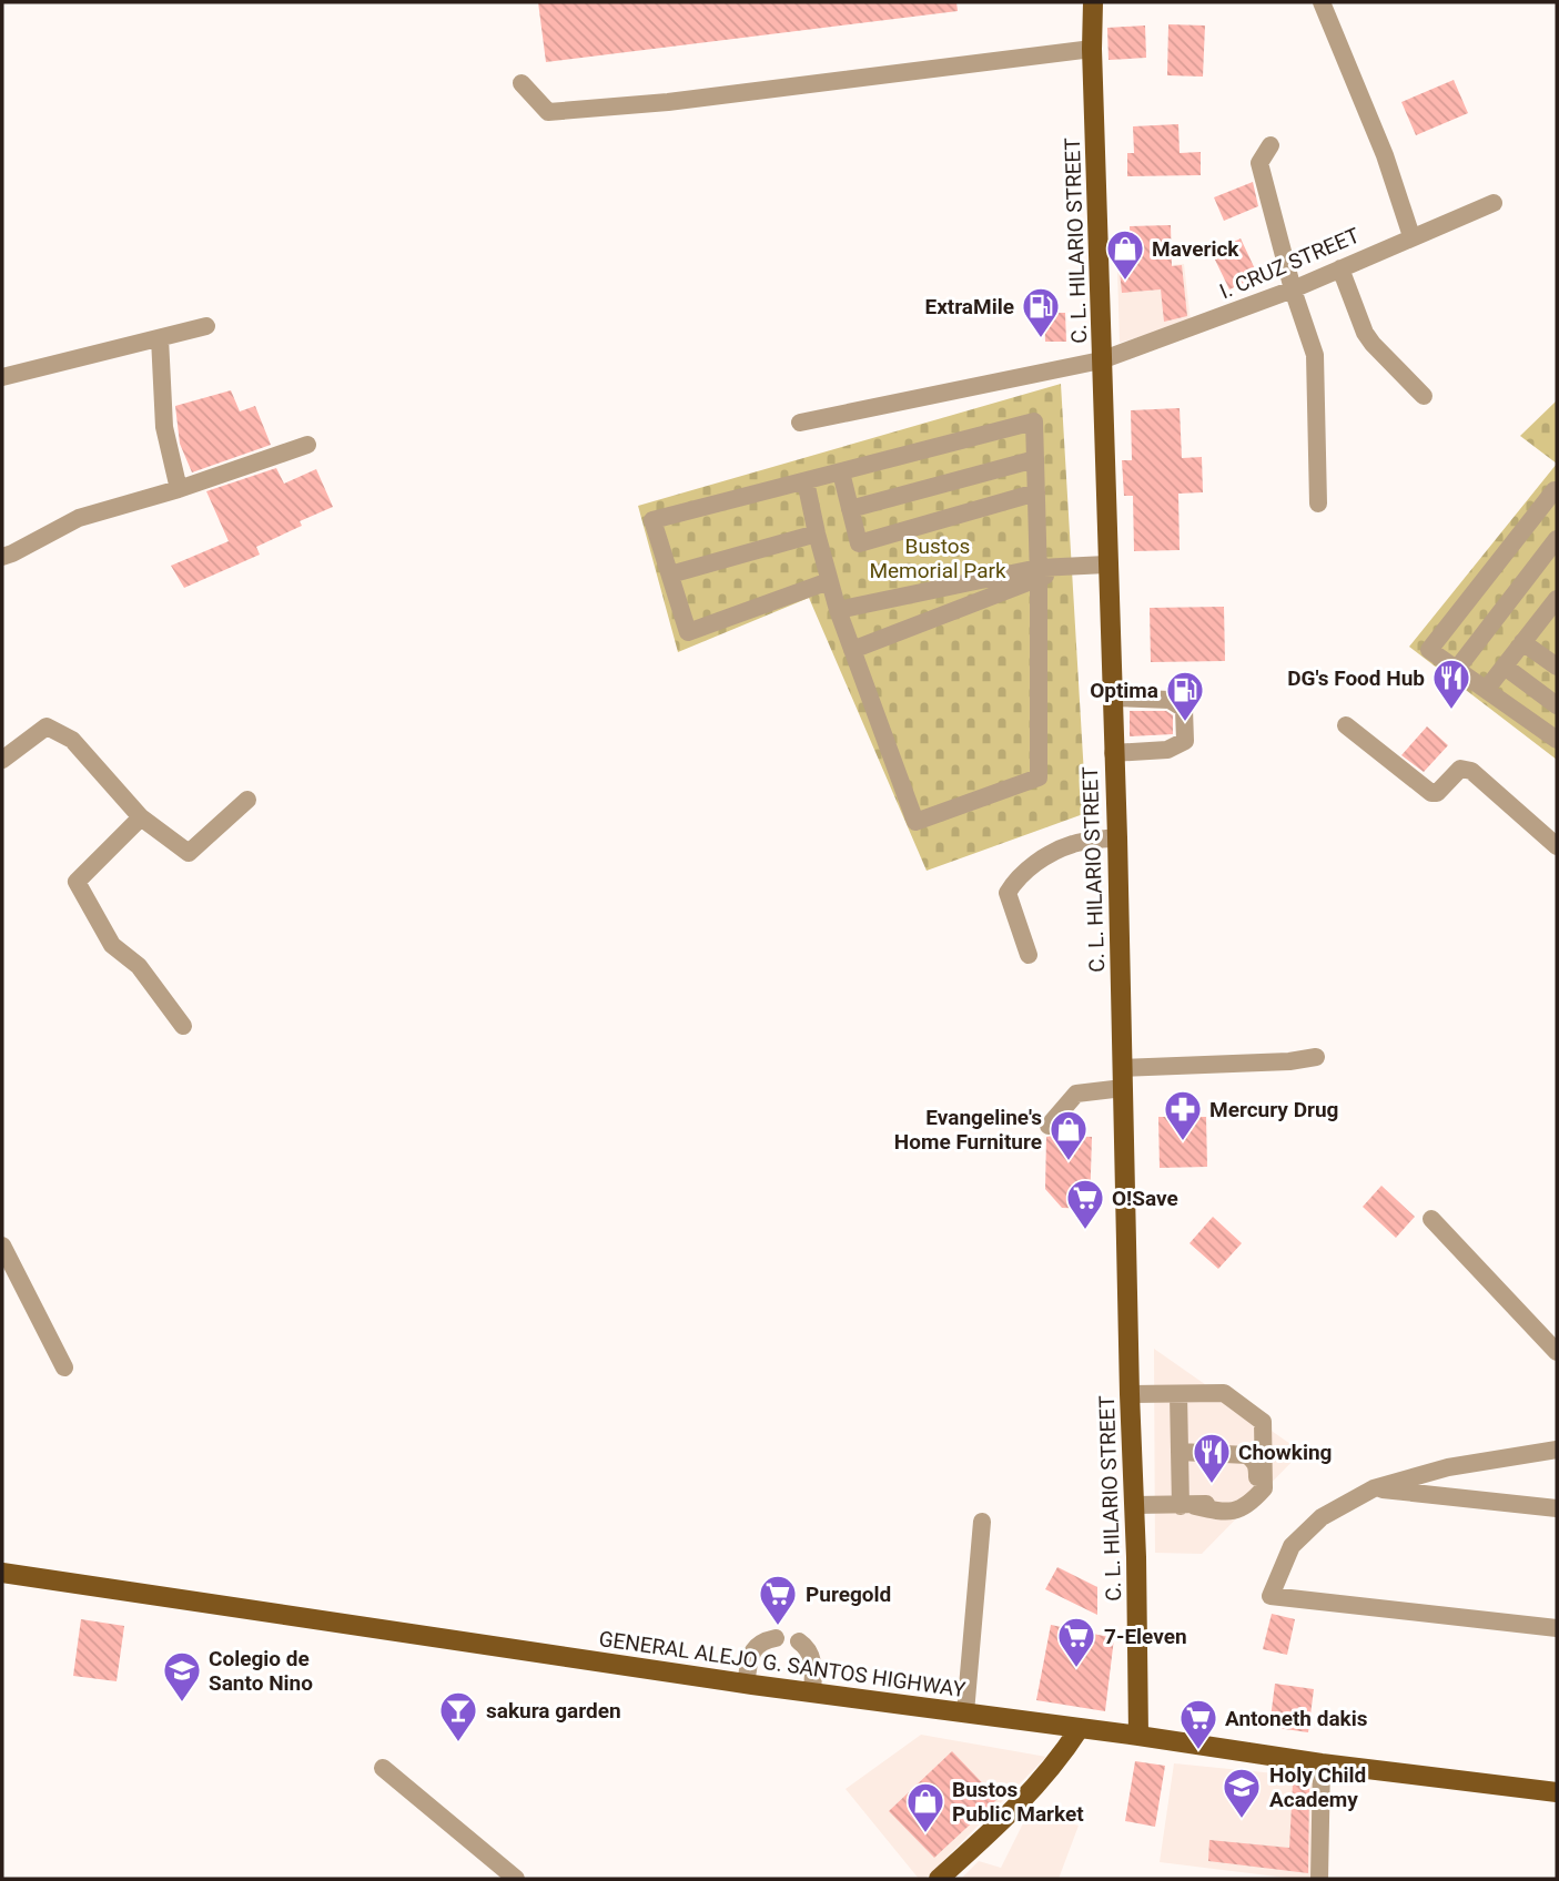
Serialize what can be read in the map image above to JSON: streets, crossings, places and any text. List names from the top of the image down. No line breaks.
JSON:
{"streets":{"main road":["C. L. HILARIO STREET","GENERAL ALEJO G. SANTOS HIGHWAY"],"street":["I. CRUZ STREET"]},"crossings":[["C. L. HILARIO STREET","I. CRUZ STREET"],["C. L. HILARIO STREET","GENERAL ALEJO G. SANTOS HIGHWAY"]],"parks":["Bustos Memorial Park"],"places":{"shop":["Maverick","Evangeline's Home Furniture","Bustos Public Market"],"fuel station":["ExtraMile","Optima"],"restaurant":["DG's Food Hub","Chowking"],"pharmacy":["Mercury Drug"],"supermarket":["O!Save","Puregold","7-Eleven","Antoneth dakis"],"school or university":["Colegio de Santo Nino","Holy Child Academy"],"bar":["sakura garden"]}}
